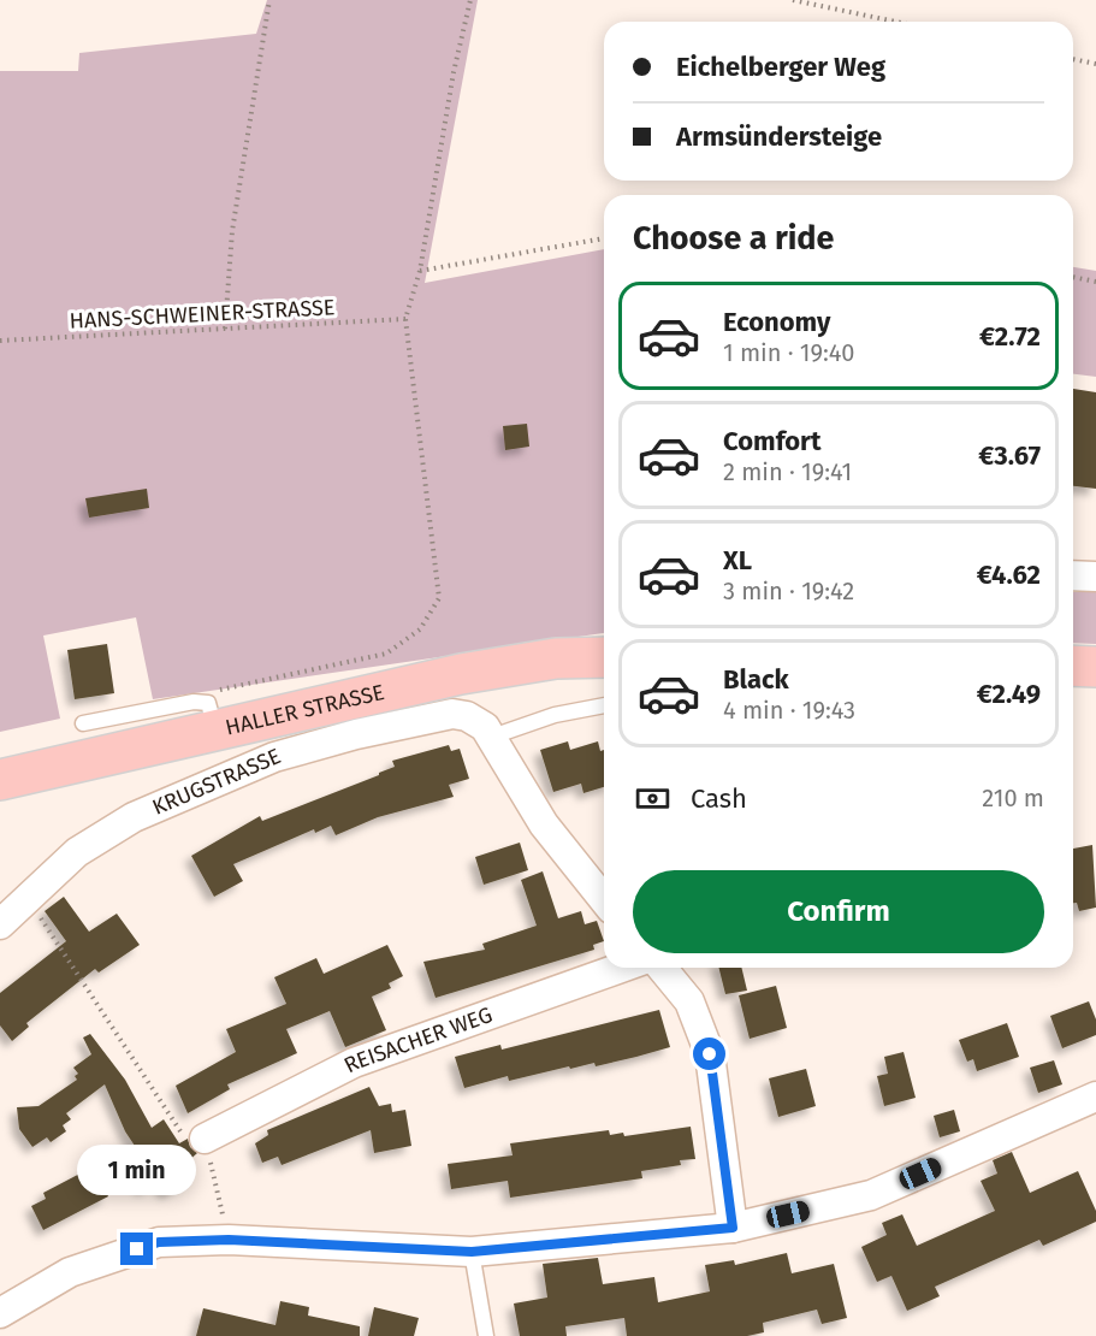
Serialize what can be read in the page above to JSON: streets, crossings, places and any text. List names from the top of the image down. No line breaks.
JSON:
{"streets":{"main road":["HALLER STRASSE"],"street":["KRUGSTRASSE","REISACHER WEG"],"path":["HANS-SCHWEINER-STRASSE"]},"page":{"banner":["Eichelberger Weg","Armsündersteige"],"heading":"Choose a ride","list":[{"name":"Economy","note":"1 min · 19:40","value":"€2.72"},{"name":"Comfort","note":"2 min · 19:41","value":"€3.67"},{"name":"XL","note":"3 min · 19:42","value":"€4.62"},{"name":"Black","note":"4 min · 19:43","value":"€2.49"}],"pay":["Cash","210 m"],"buttons":"Confirm","bubble":"1 min"}}
